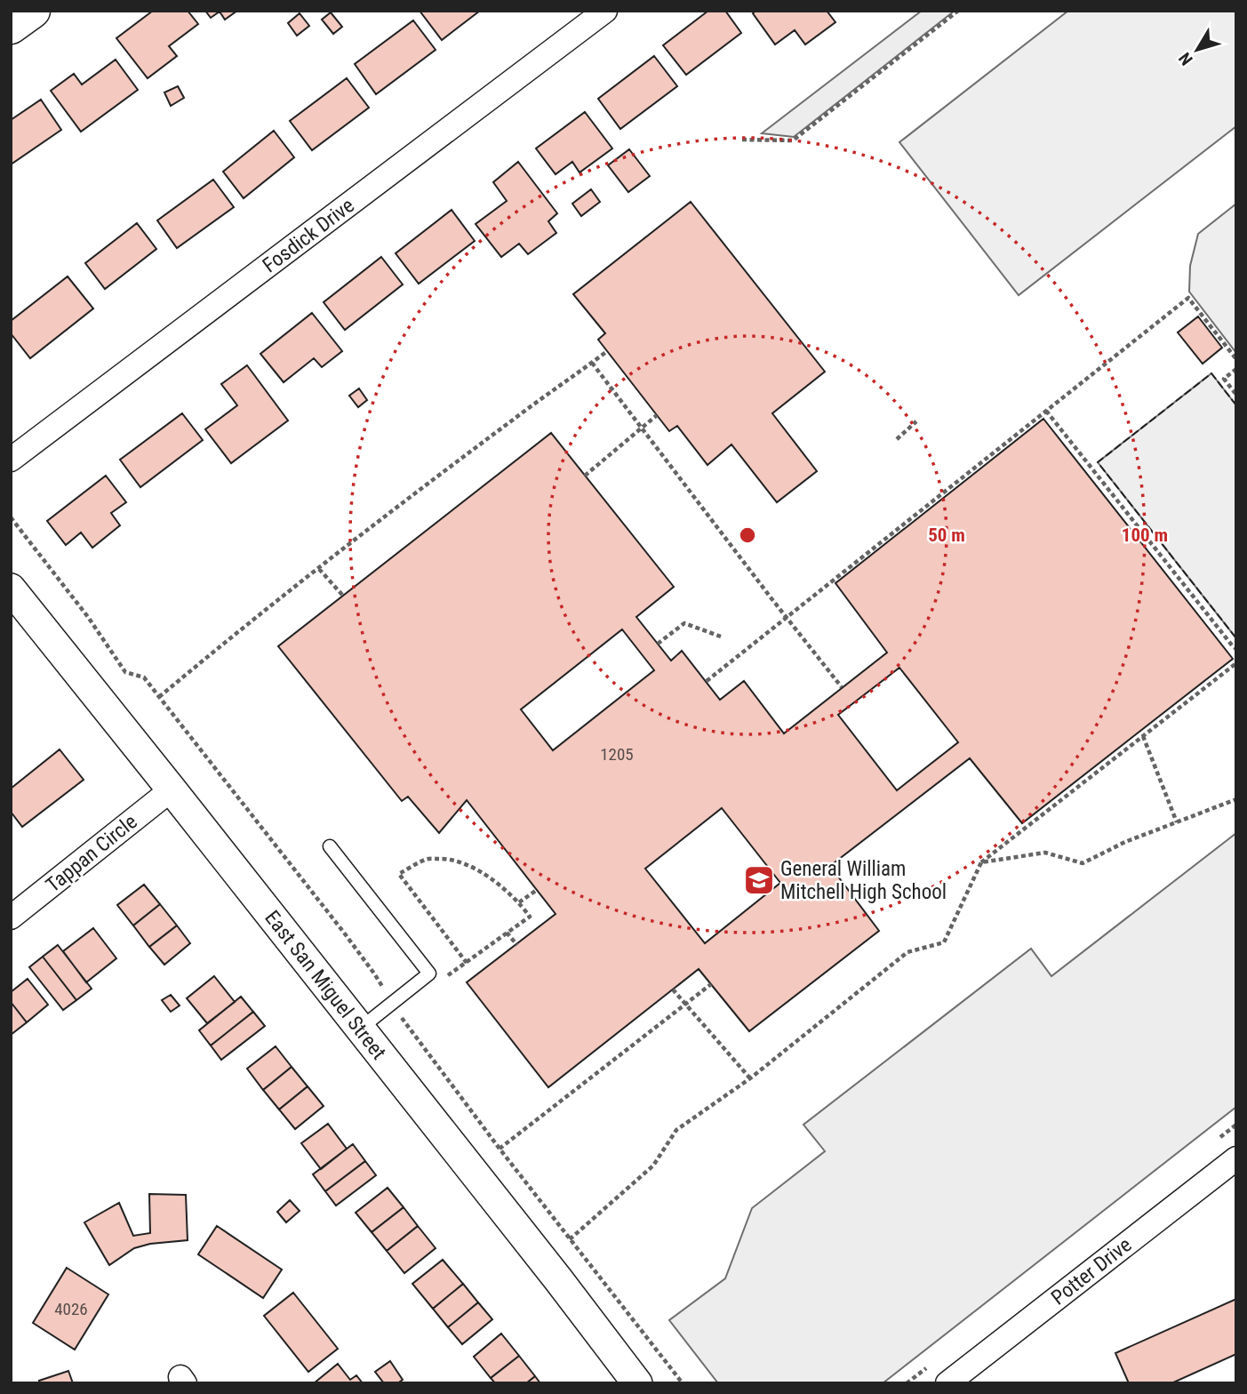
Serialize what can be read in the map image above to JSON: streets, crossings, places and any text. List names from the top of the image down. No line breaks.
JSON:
{"streets":{"street":["Fosdick Drive","Tappan Circle","East San Miguel Street","Potter Drive"]},"crossings":[["Tappan Circle","East San Miguel Street"]],"places":{"school or university":["General William Mitchell High School"]},"house_numbers":["1205","4026"],"north":"bottom left","rings":["50 m","100 m"]}
